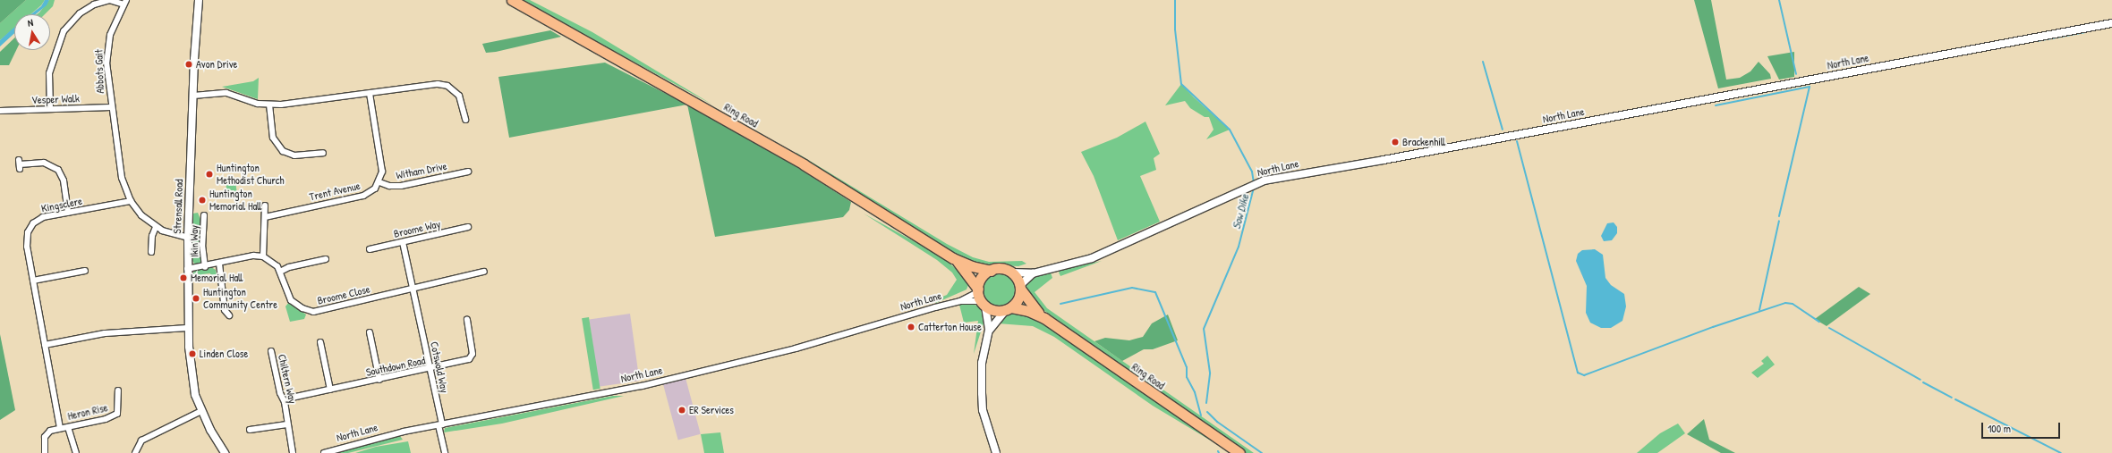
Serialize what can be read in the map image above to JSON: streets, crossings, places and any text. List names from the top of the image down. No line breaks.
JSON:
{"streets":{"highway":["Ring Road"],"street":["North Lane","Abbots Gait","Vesper Walk","Witham Drive","Trent Avenue","Kingsclere","Strensall Road","Broome Way","Ikin Way","Broome Close","Southdown Road","Cotswold Way","Chiltern Way","Heron Rise"]},"crossings":[["North Lane","Ring Road"],["North Lane","Cotswold Way"],["Abbots Gait","Vesper Walk"],["Abbots Gait","Kingsclere"],["Abbots Gait","Strensall Road"],["Witham Drive","Trent Avenue"],["Broome Close","Cotswold Way"],["Southdown Road","Cotswold Way"],["Southdown Road","Chiltern Way"]],"water":["Sow Dike"],"places":["Avon Drive","Brackenhill","Huntington Methodist Church","Huntington Memorial Hall","Memorial Hall","Huntington Community Centre","Catterton House","Linden Close","ER Services"],"scale_bar":"100 m","north":"top"}
